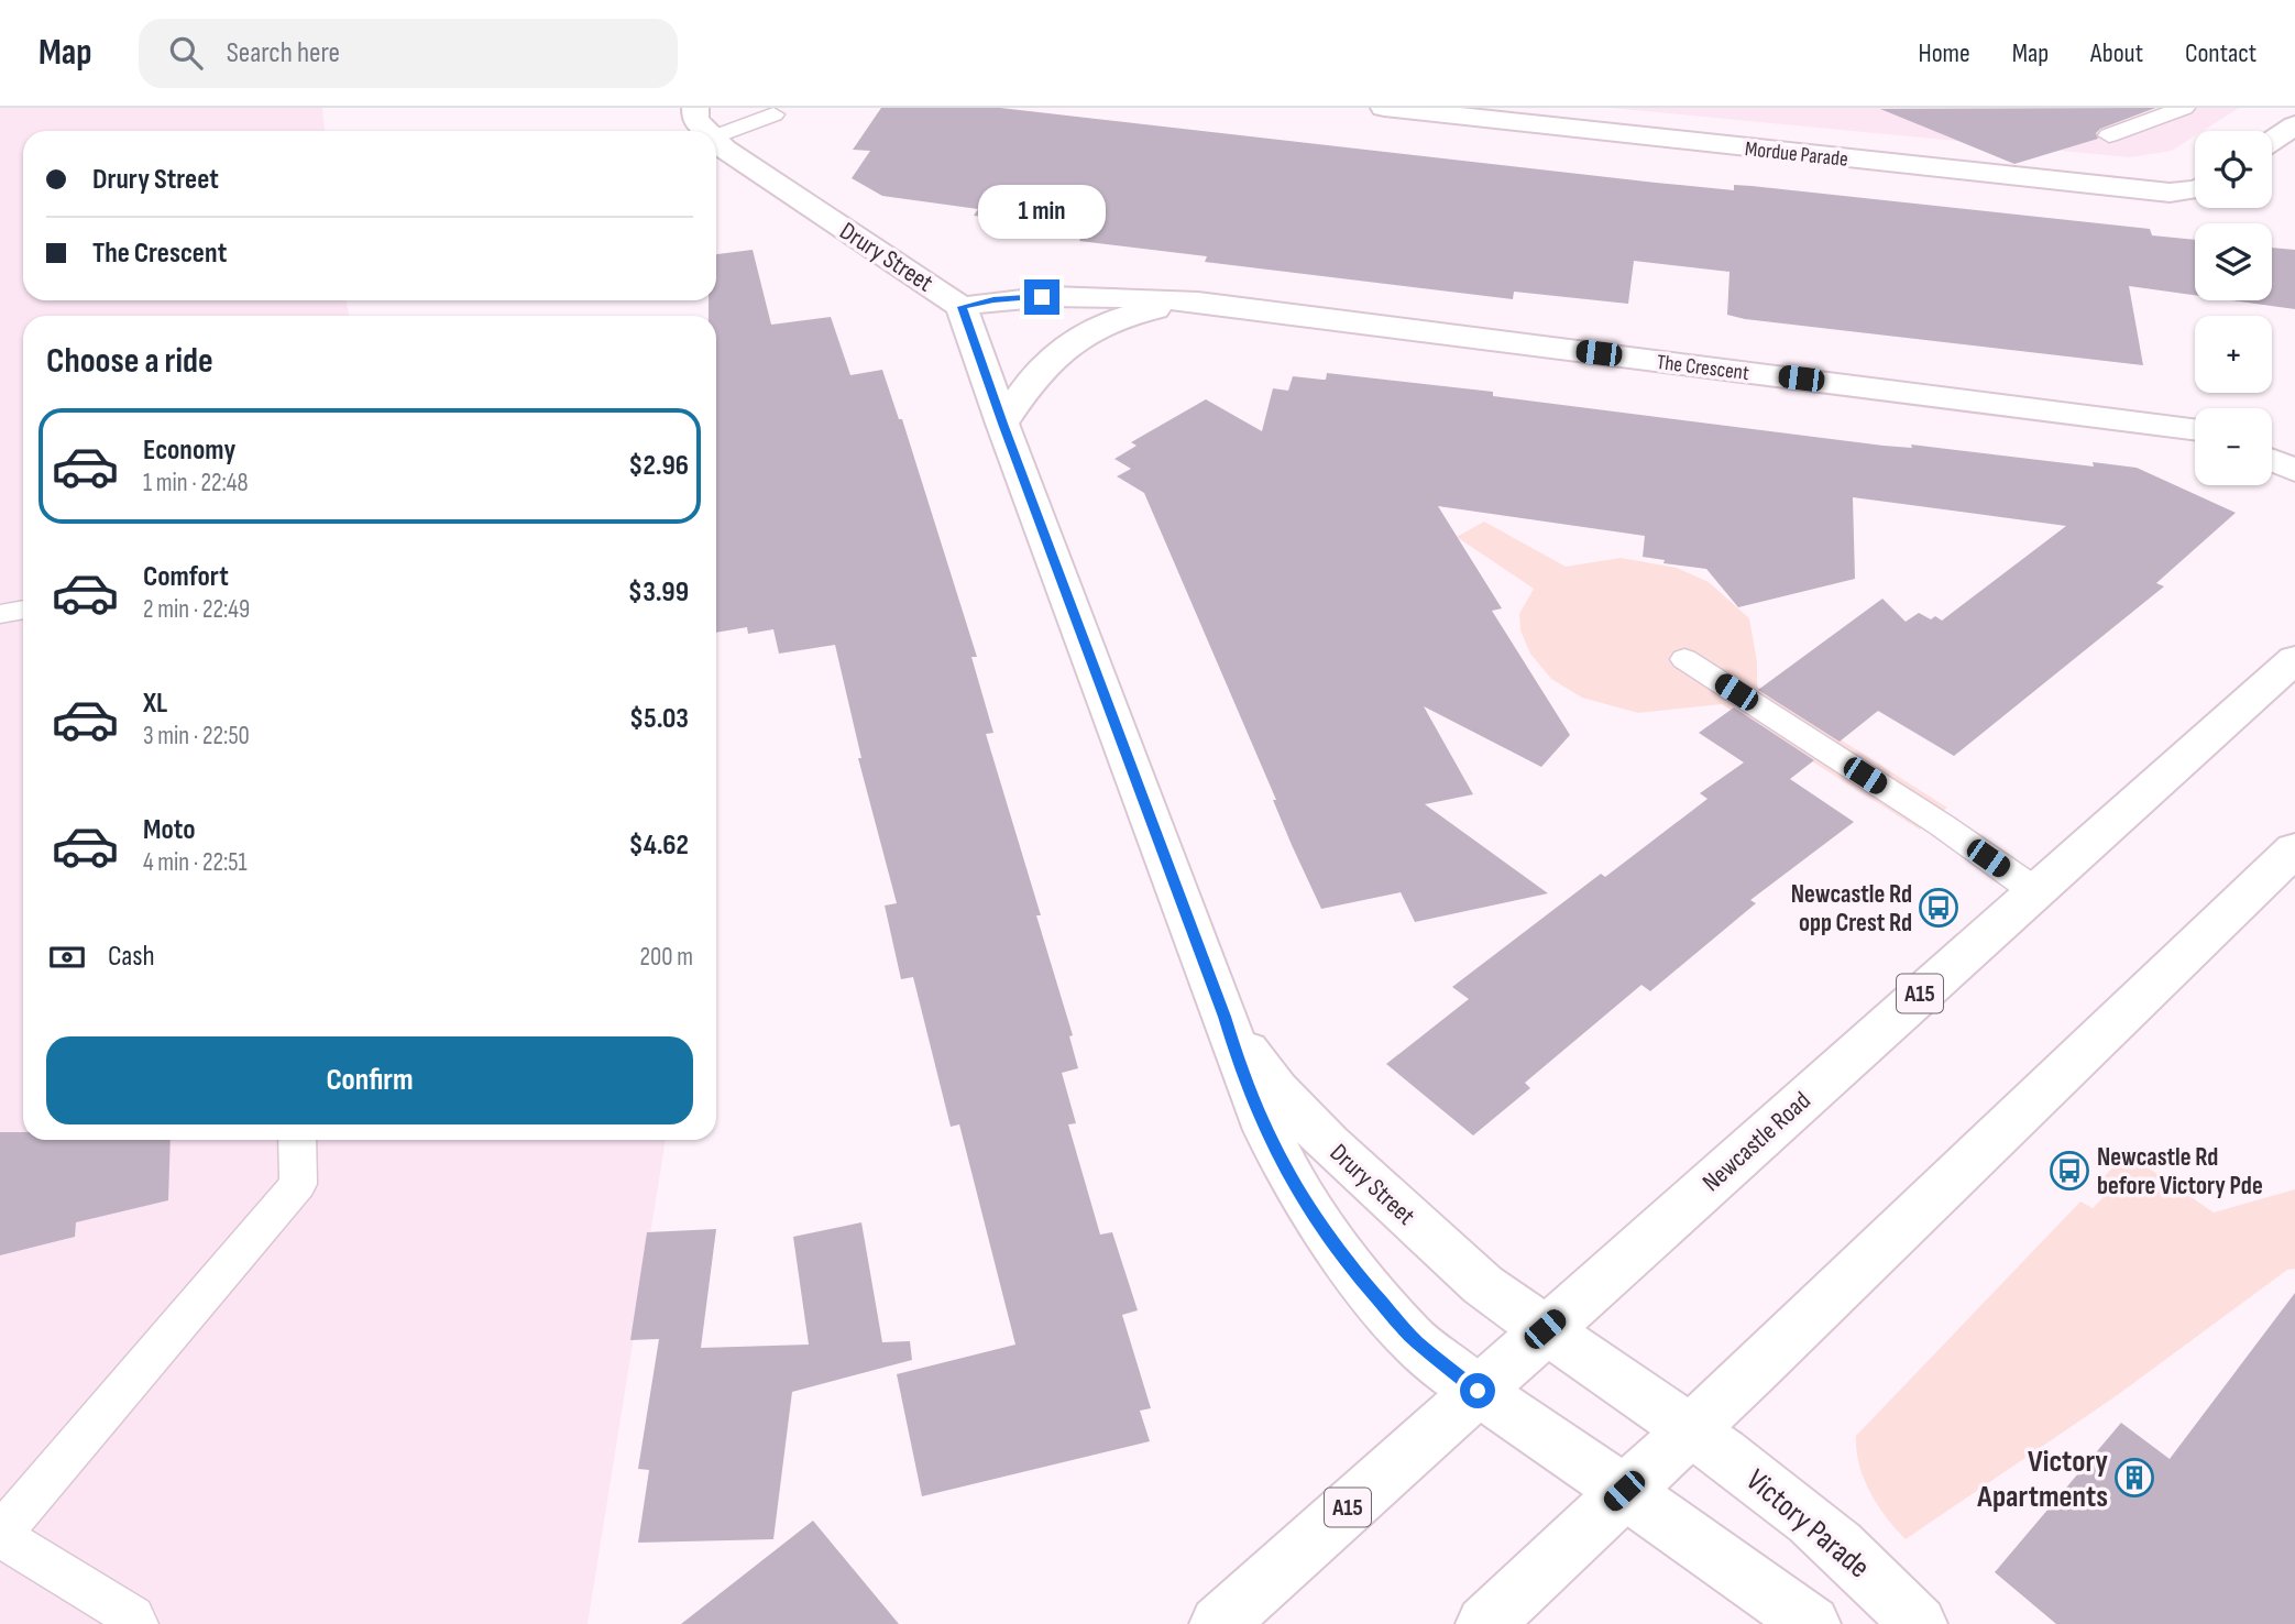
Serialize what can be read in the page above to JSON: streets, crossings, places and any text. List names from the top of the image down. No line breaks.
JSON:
{"streets":{"main road":["Mordue Parade","Drury Street","The Crescent","A15","Newcastle Road","Victory Parade"]},"crossings":[["Drury Street","The Crescent"],["Drury Street","Newcastle Road"],["Drury Street","Victory Parade"]],"places":{"bus stop":["Newcastle Rd opp Crest Rd","Newcastle Rd before Victory Pde"],"building":["Victory Apartments"]},"page":{"header":"Map","search":"Search here","nav":["Home","Map","About","Contact"],"map_buttons":["+","−"],"banner":["Drury Street","The Crescent"],"bubble":"1 min","heading":"Choose a ride","list":[{"name":"Economy","note":"1 min · 22:48","value":"$2.96"},{"name":"Comfort","note":"2 min · 22:49","value":"$3.99"},{"name":"XL","note":"3 min · 22:50","value":"$5.03"},{"name":"Moto","note":"4 min · 22:51","value":"$4.62"}],"pay":["Cash","200 m"],"buttons":"Confirm"}}
